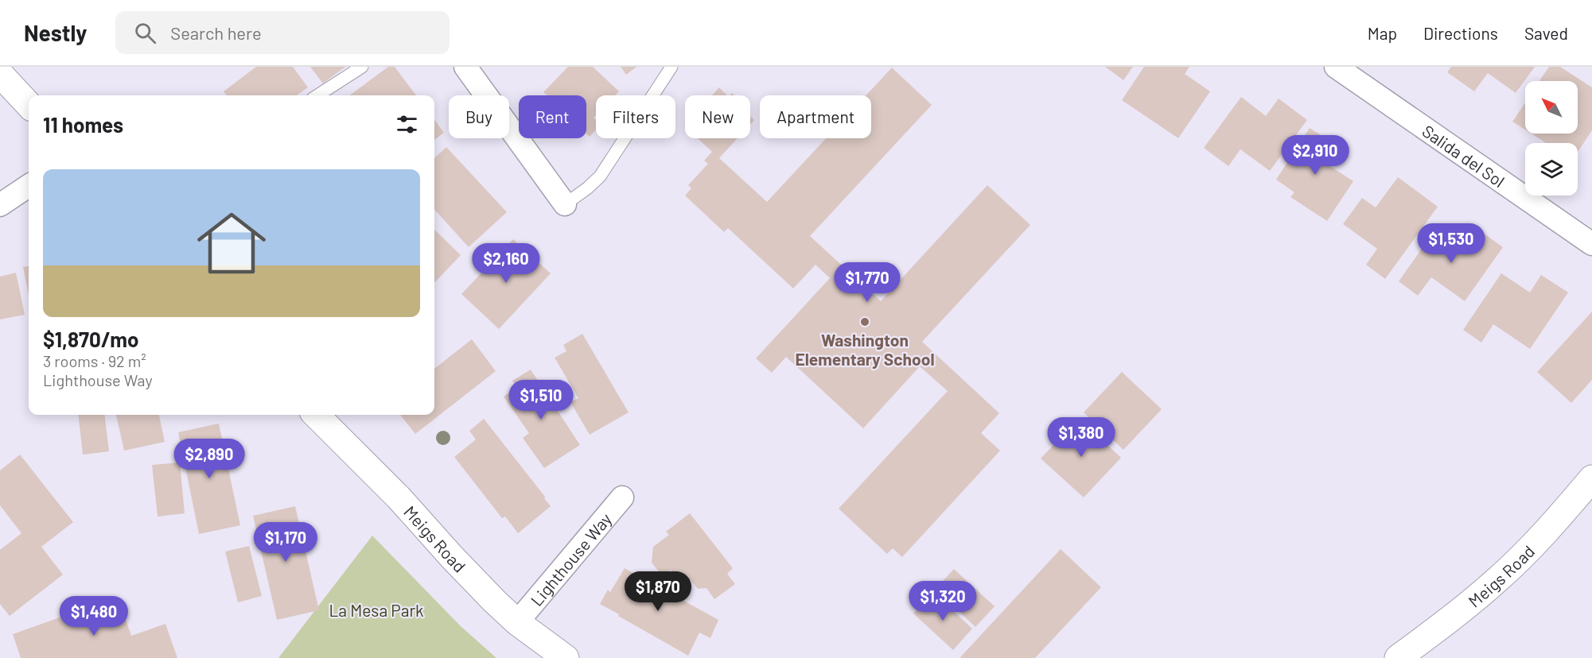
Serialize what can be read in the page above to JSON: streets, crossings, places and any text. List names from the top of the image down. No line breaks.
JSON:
{"streets":{"main road":["Meigs Road"],"street":["Salida del Sol","Lighthouse Way"]},"crossings":[["Meigs Road","Lighthouse Way"]],"parks":["La Mesa Park"],"places":["Washington Elementary School"],"north":"top left","page":{"header":"Nestly","search":"Search here","nav":["Map","Directions","Saved"],"chip":["Buy","Rent","Filters","New","Apartment"],"heading":"11 homes","price":["$2,910","$1,530","$2,160","$1,770","$1,510","$1,380","$2,890","$1,170","$1,870","$1,320","$1,480"],"list":[{"name":"$1,870/mo","note":"3 rooms · 92 m² · Lighthouse Way"}]}}
